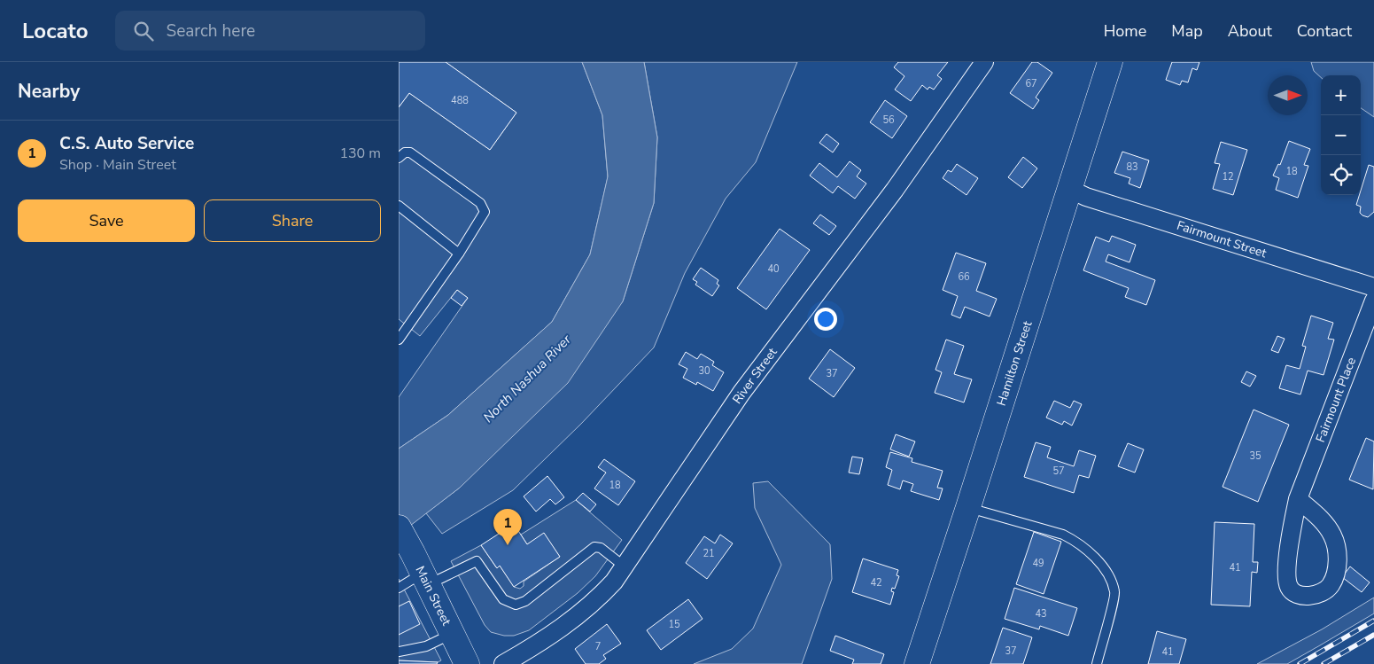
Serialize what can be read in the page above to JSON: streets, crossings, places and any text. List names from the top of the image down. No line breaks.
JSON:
{"streets":{"main road":["Hamilton Street","Main Street"],"street":["Fairmount Street","River Street","Fairmount Place"]},"crossings":[["Fairmount Street","Hamilton Street"]],"water":["North Nashua River"],"house_numbers":["67","488","56","83","18","12","40","66","30","37","35","57","18","21","49","41","42","43","15","7","37","41"],"north":"right","page":{"header":"Locato","search":"Search here","nav":["Home","Map","About","Contact"],"heading":"Nearby","map_buttons":["+","−"],"list":[{"mark":"1","name":"C.S. Auto Service","note":"Shop · Main Street","value":"130 m"}],"buttons":["Save","Share"],"pins":"1"}}
